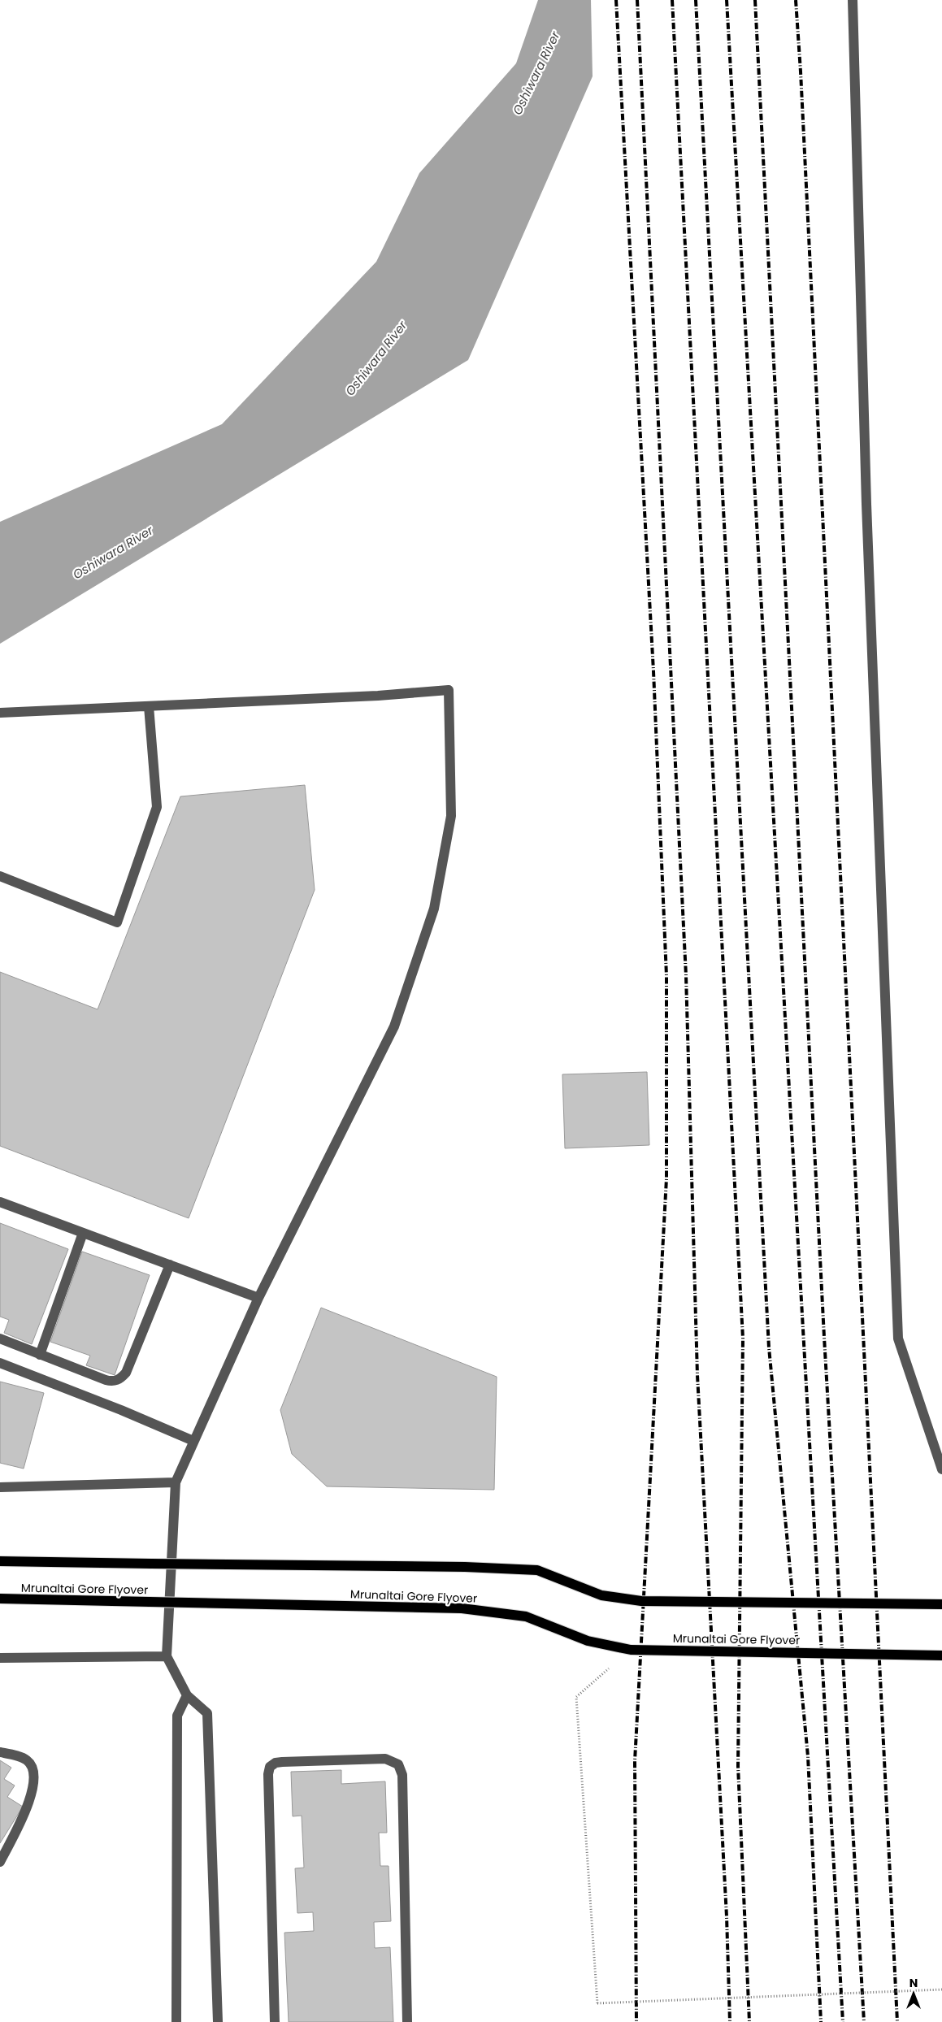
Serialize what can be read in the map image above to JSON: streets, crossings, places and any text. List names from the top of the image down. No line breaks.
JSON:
{"streets":{"main road":["Mrunaltai Gore Flyover"]},"water":["Oshiwara River"],"north":"top"}
